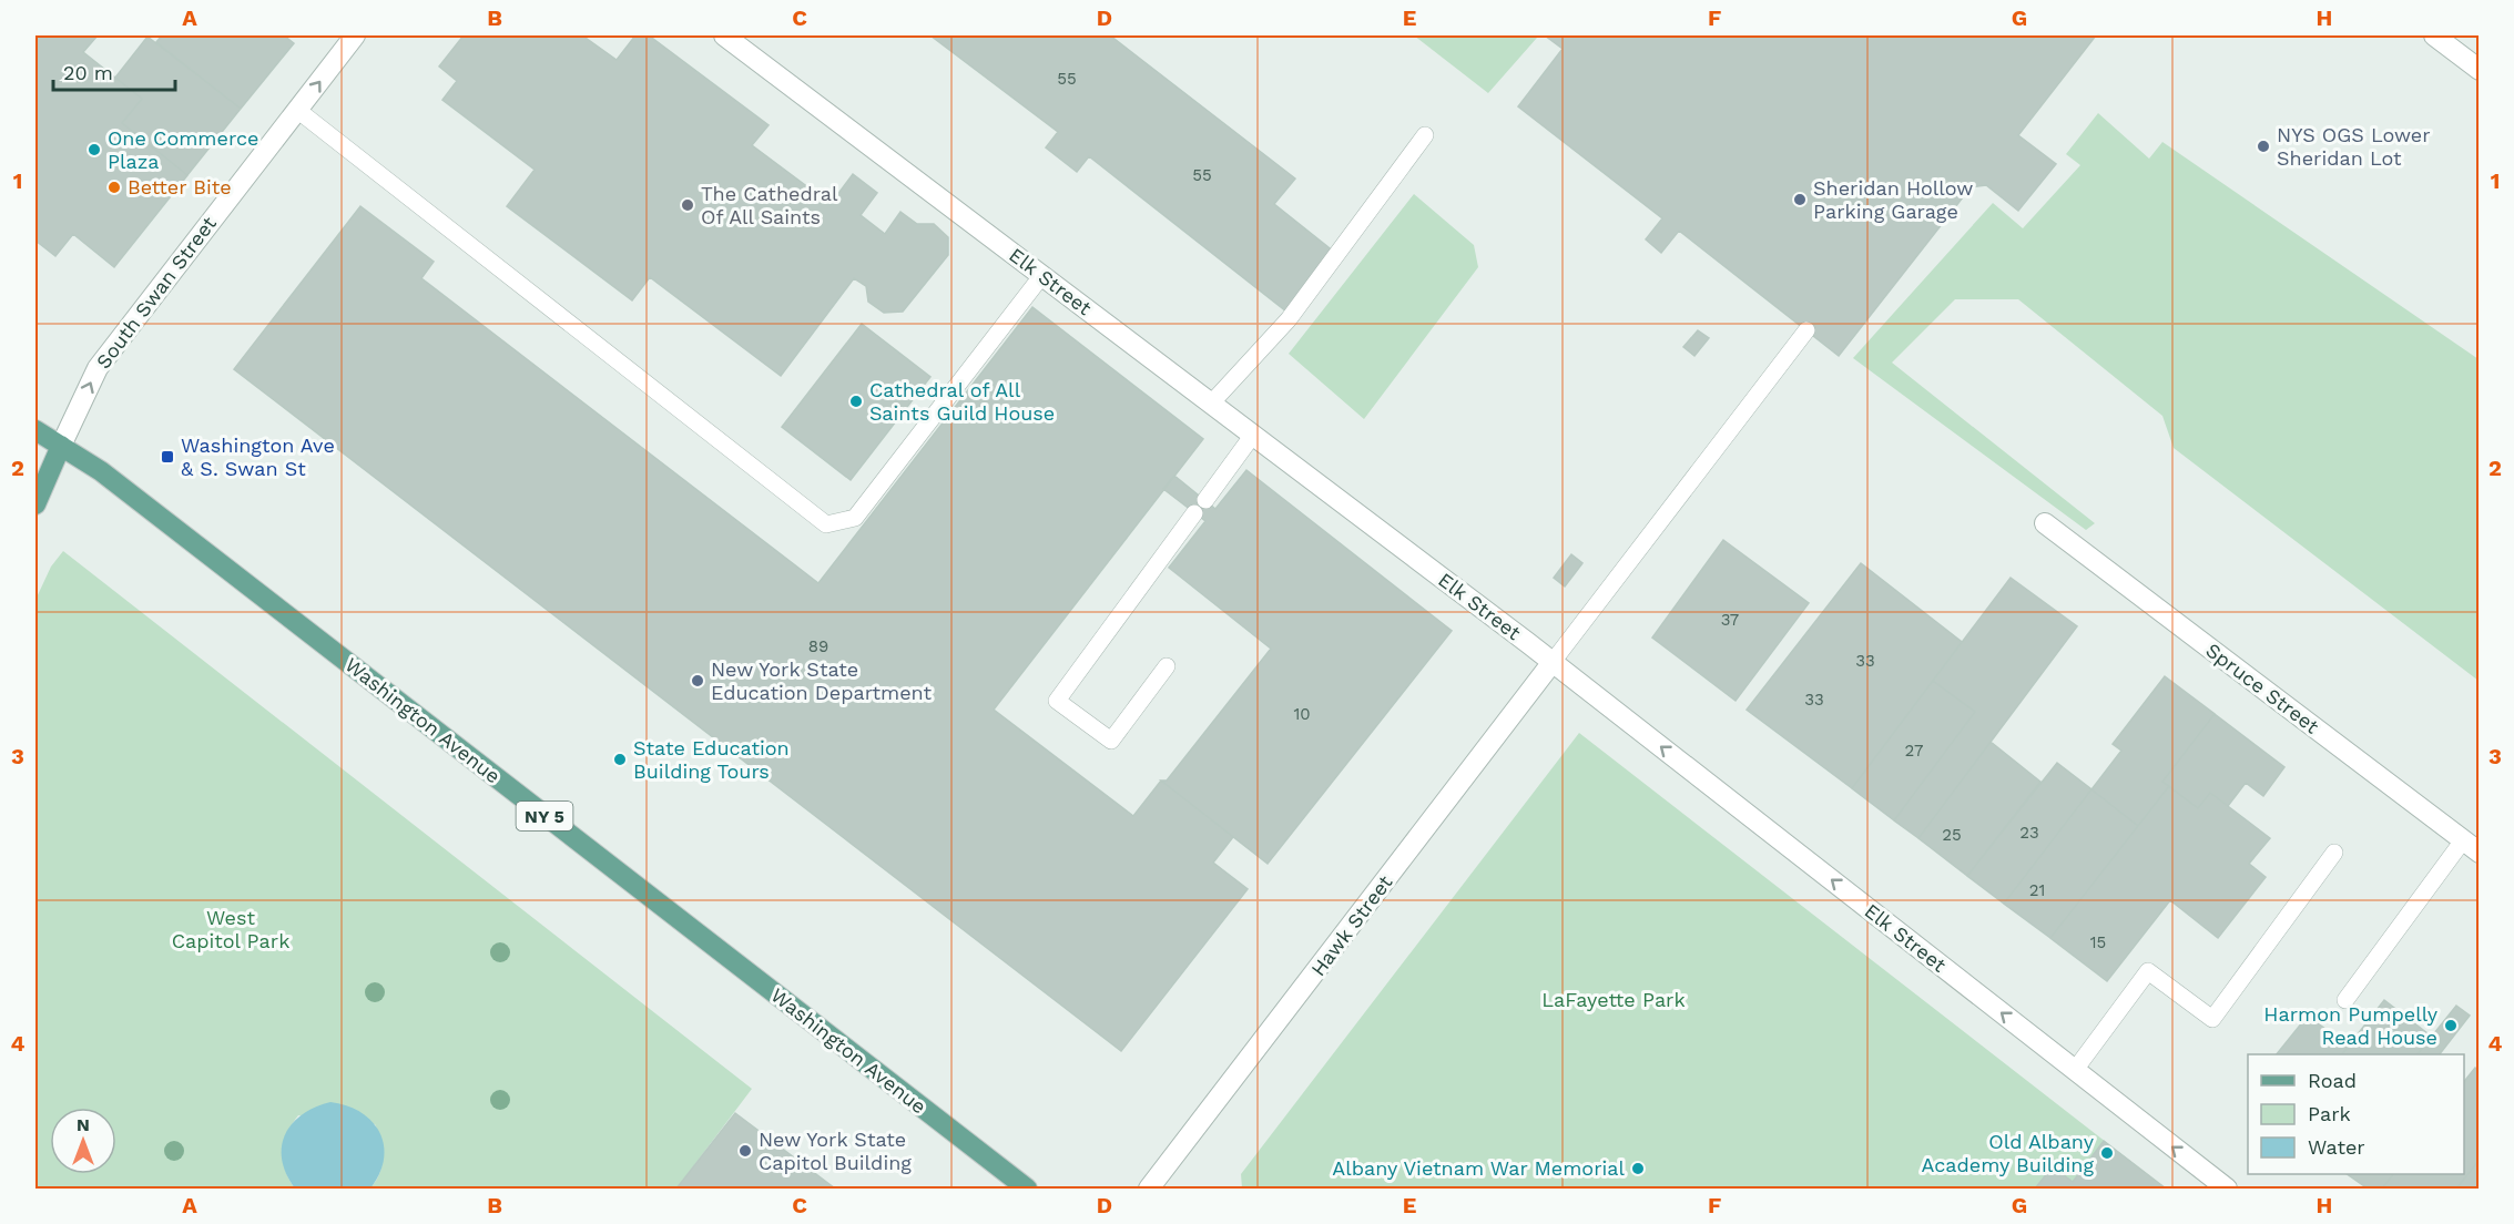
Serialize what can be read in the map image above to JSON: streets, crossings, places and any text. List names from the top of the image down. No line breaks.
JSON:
{"streets":{"main road":["South Swan Street","Washington Avenue","NY 5"],"street":["Elk Street","Spruce Street","Hawk Street"]},"crossings":[["Elk Street","Hawk Street"],["South Swan Street","Washington Avenue"]],"one_way":["Elk Street","South Swan Street"],"parks":["West Capitol Park","LaFayette Park"],"places":{"other":["NYS OGS Lower Sheridan Lot","One Commerce Plaza","Better Bite","Sheridan Hollow Parking Garage","The Cathedral Of All Saints","Cathedral of All Saints Guild House","New York State Education Department","State Education Building Tours","Harmon Pumpelly Read House","New York State Capitol Building","Old Albany Academy Building","Albany Vietnam War Memorial"],"transit":["Washington Ave & S. Swan St"]},"house_numbers":["55","55","37","89","33","33","10","27","23","25","21","15"],"legend":["Road","Park","Water"],"scale_bar":"20 m","north":"top","grid":{"columns":["A","B","C","D","E","F","G","H"],"rows":["1","2","3","4"]}}
